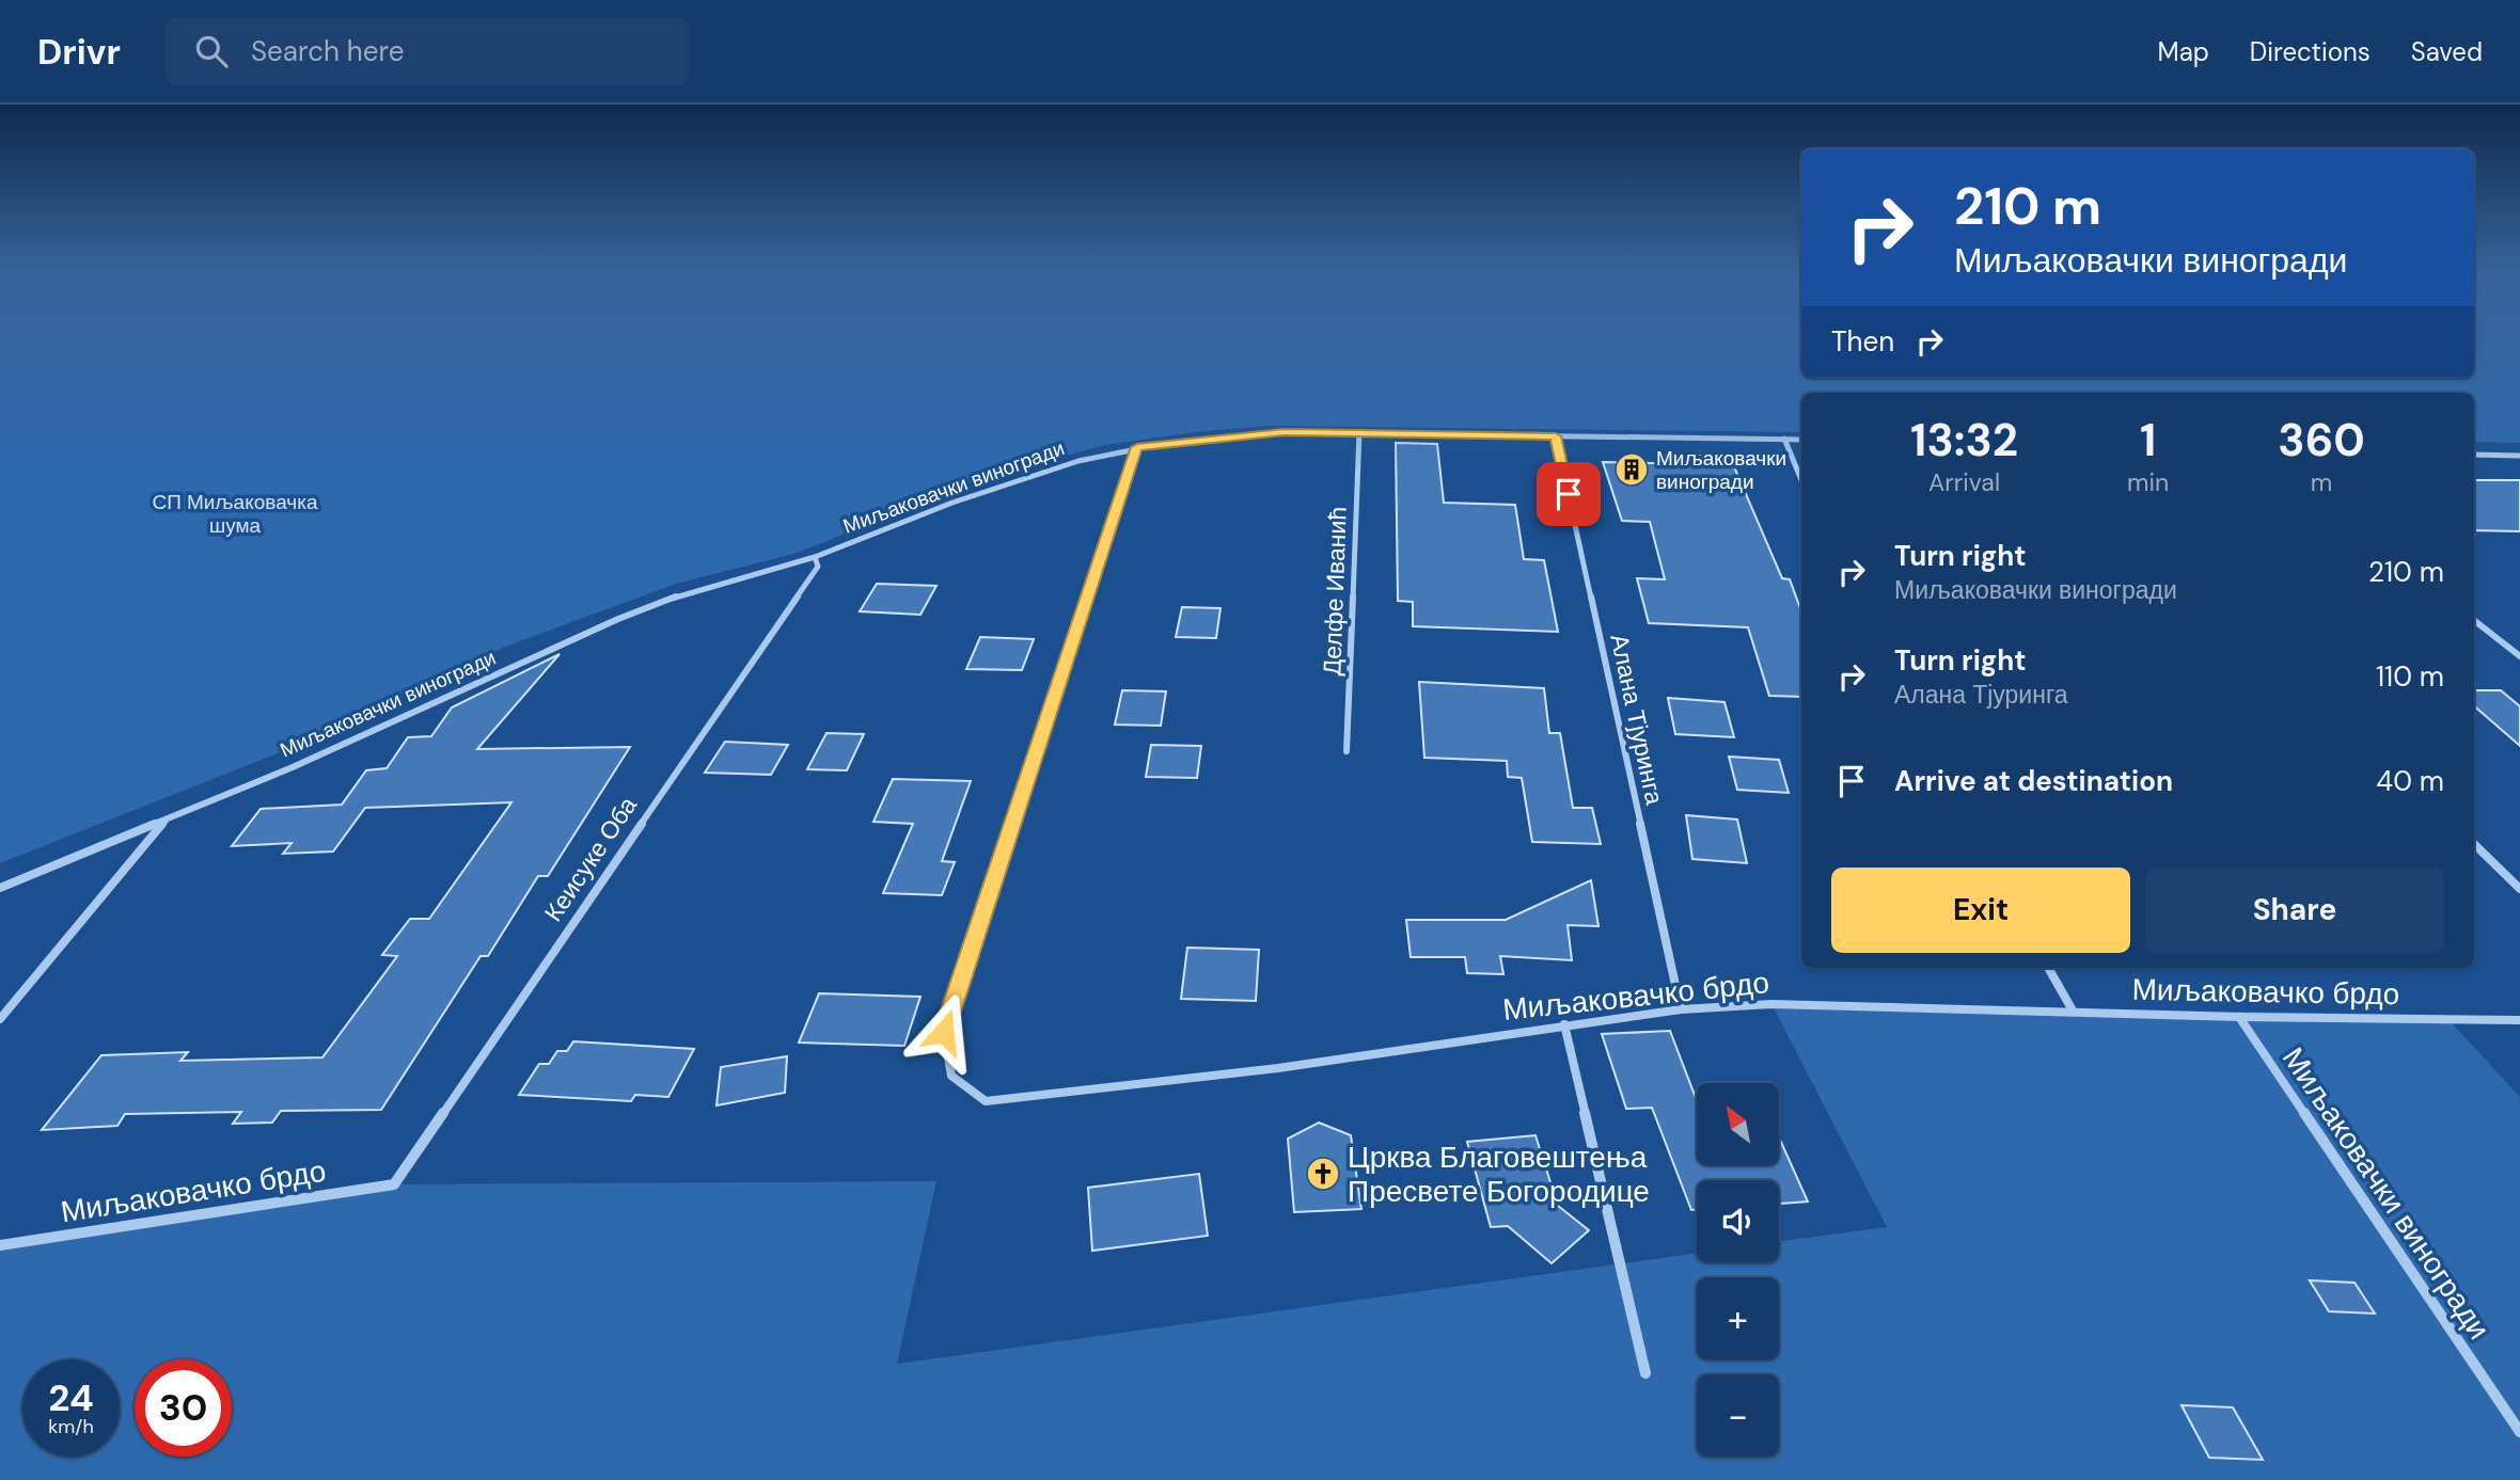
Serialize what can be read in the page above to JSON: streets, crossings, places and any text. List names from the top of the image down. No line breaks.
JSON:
{"streets":{"street":["Миљаковачки виногради","Делфе Иванић","Алана Тјуринга","Кеисуке Оба","Миљаковачко брдо"]},"crossings":[["Миљаковачки виногради","Делфе Иванић"],["Миљаковачки виногради","Алана Тјуринга"],["Миљаковачки виногради","Кеисуке Оба"],["Миљаковачки виногради","Миљаковачко брдо"],["Алана Тјуринга","Миљаковачко брдо"],["Кеисуке Оба","Миљаковачко брдо"]],"parks":["СП Миљаковачка шума"],"places":{"building":["Миљаковачки виногради"],"church":["Црква Благовештења Пресвете Богородице"]},"north":"top left","page":{"header":"Drivr","search":"Search here","nav":["Map","Directions","Saved"],"turn":["210 m","Миљаковачки виногради"],"then":"Then","eta":["13:32","Arrival","1","min","360","m"],"list":[{"name":"Turn right","note":"Миљаковачки виногради","value":"210 m"},{"name":"Turn right","note":"Алана Тјуринга","value":"110 m"},{"name":"Arrive at destination","value":"40 m"}],"buttons":["Exit","Share"],"map_buttons":["+","−"],"speed":"24 km/h","limit":"30"}}
